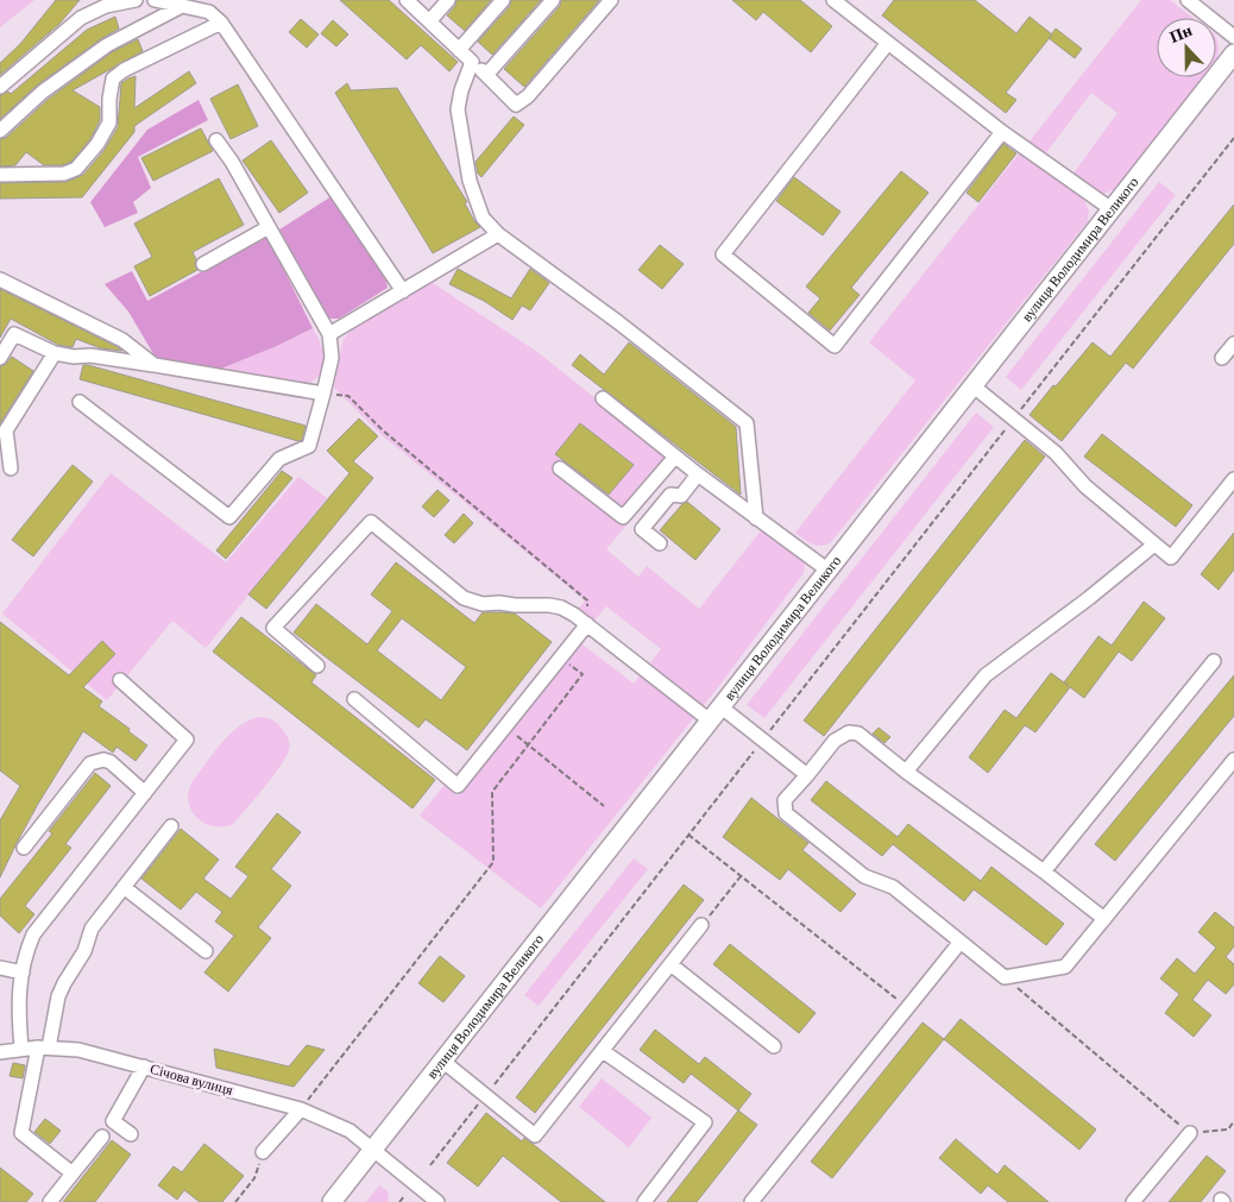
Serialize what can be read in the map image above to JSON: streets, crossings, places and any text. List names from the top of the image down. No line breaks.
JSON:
{"streets":{"main road":["вулиця Володимира Великого"],"street":["Січова вулиця"]},"crossings":[["вулиця Володимира Великого","Січова вулиця"]],"north":"top"}
